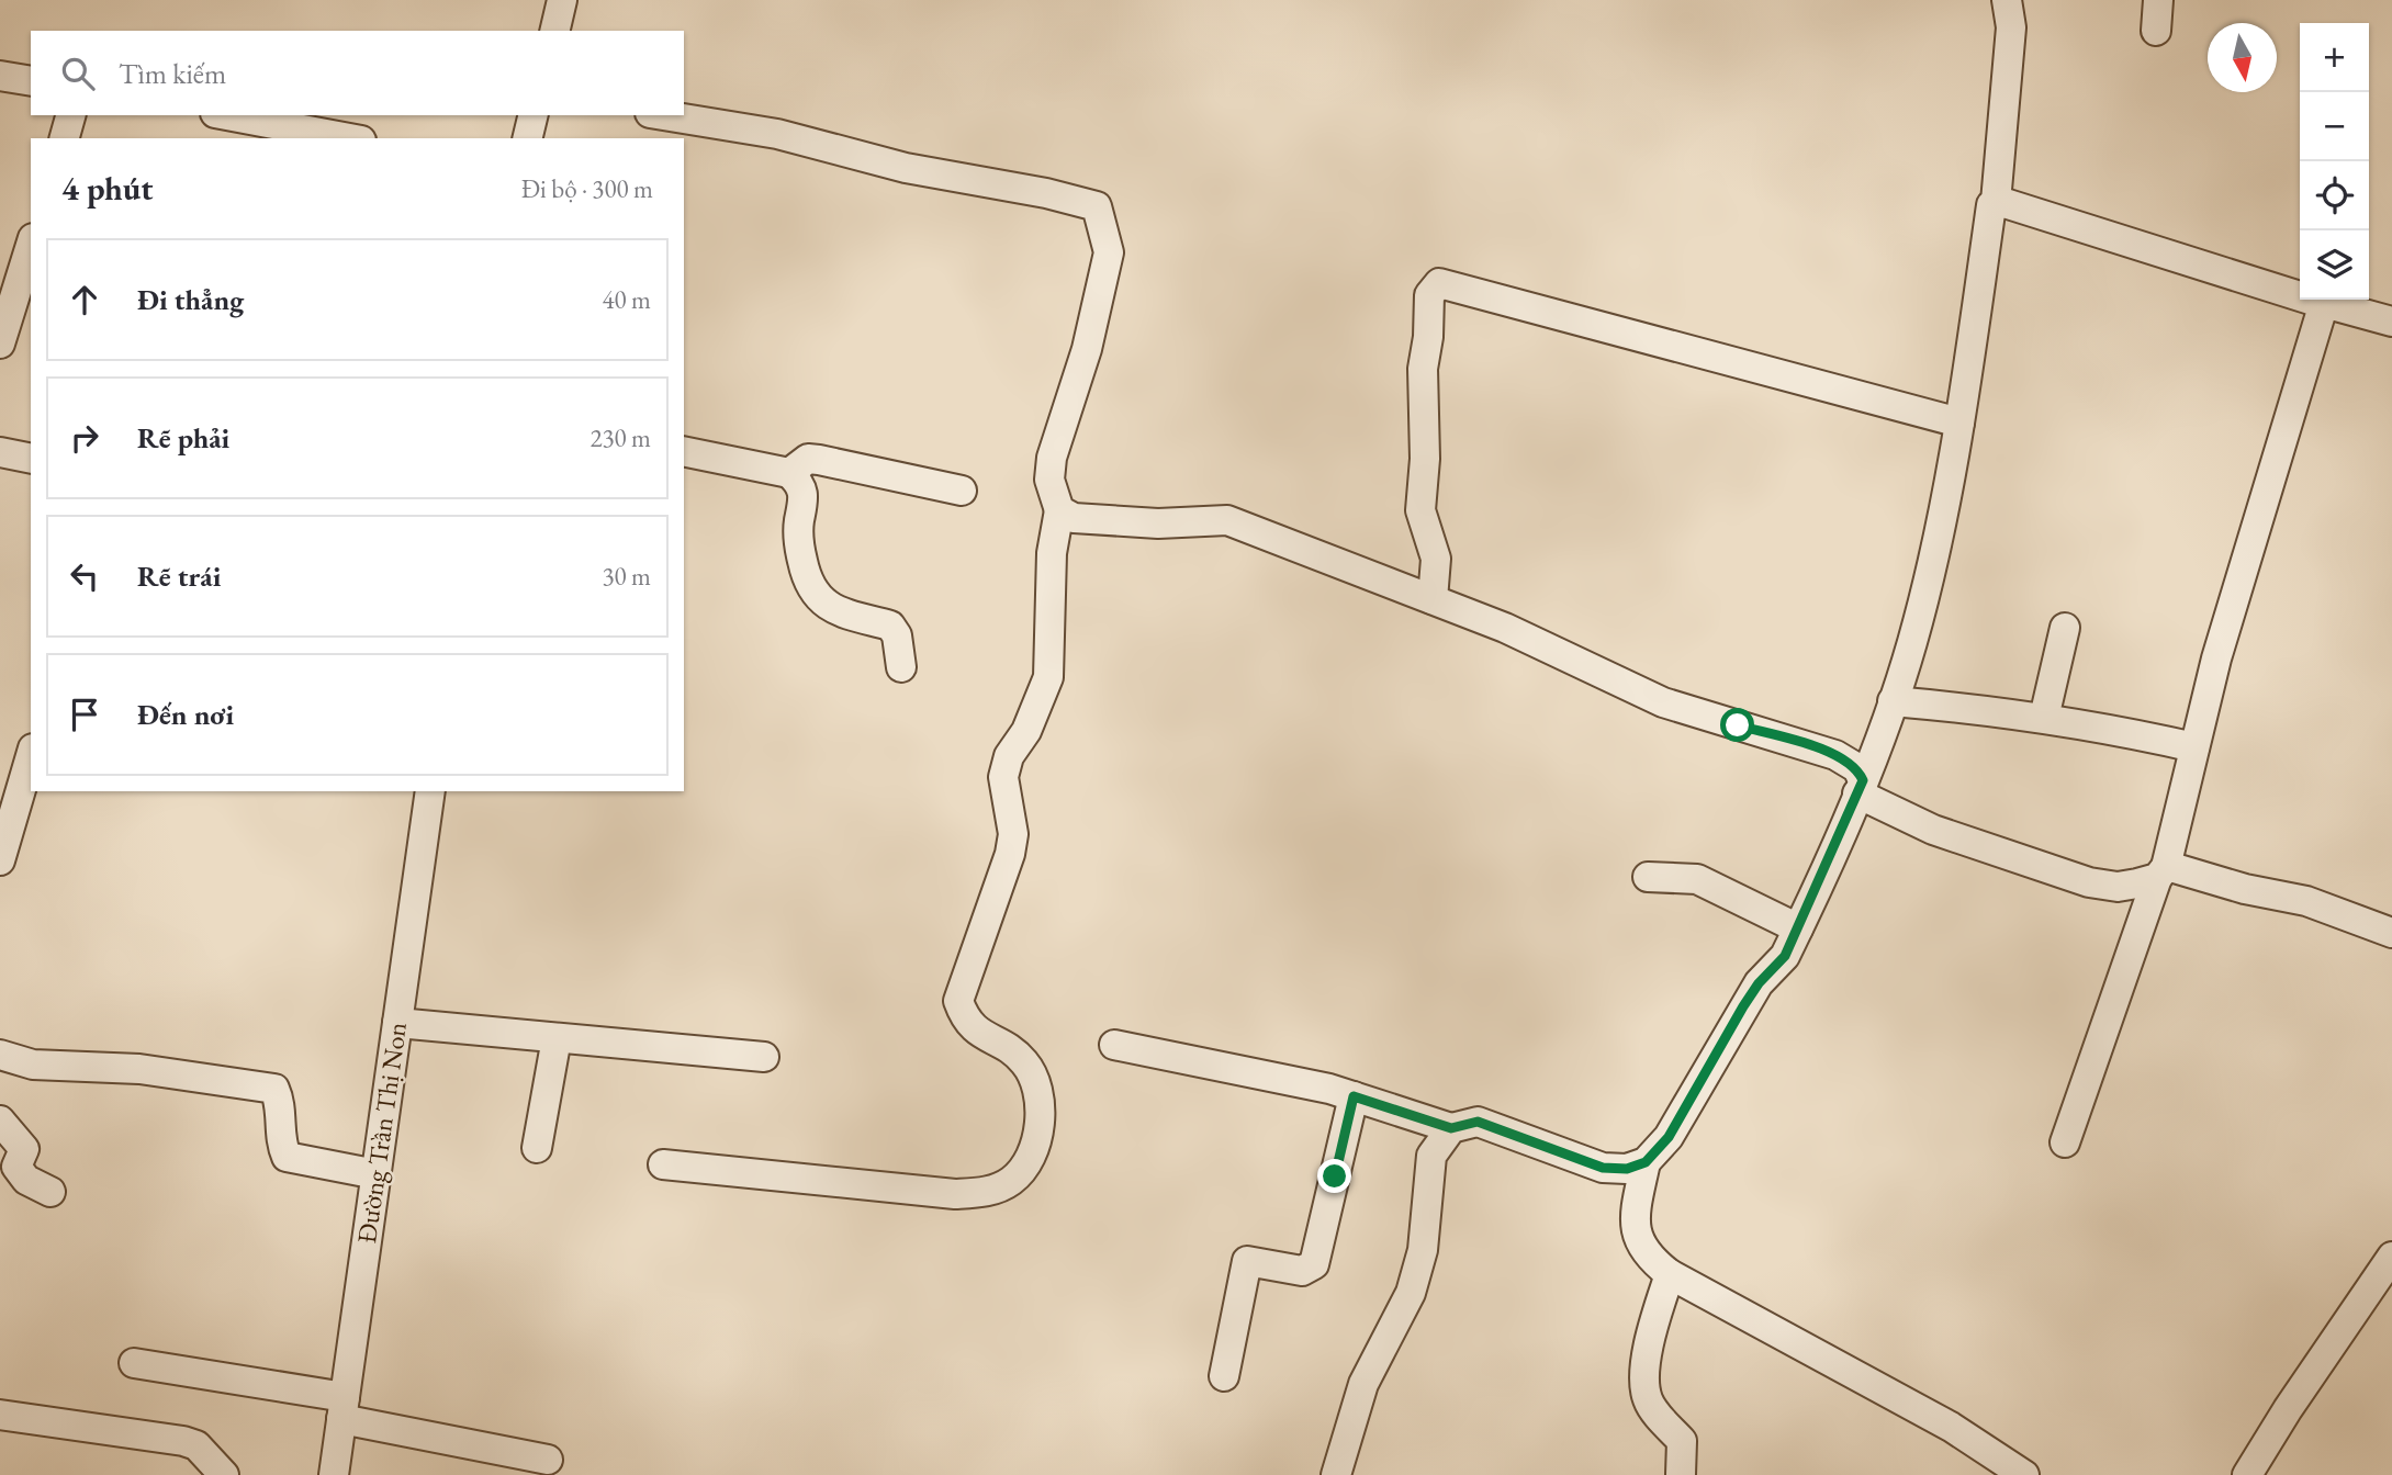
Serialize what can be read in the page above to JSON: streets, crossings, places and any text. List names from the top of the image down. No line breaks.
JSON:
{"streets":{"street":["Đường Trần Thị Non"]},"north":"bottom","page":{"map_buttons":["+","−"],"search":"Tìm kiếm","heading":["4 phút","Đi bộ · 300 m"],"list":[["Đi thẳng","40 m"],["Rẽ phải","230 m"],["Rẽ trái","30 m"],"Đến nơi"]}}
